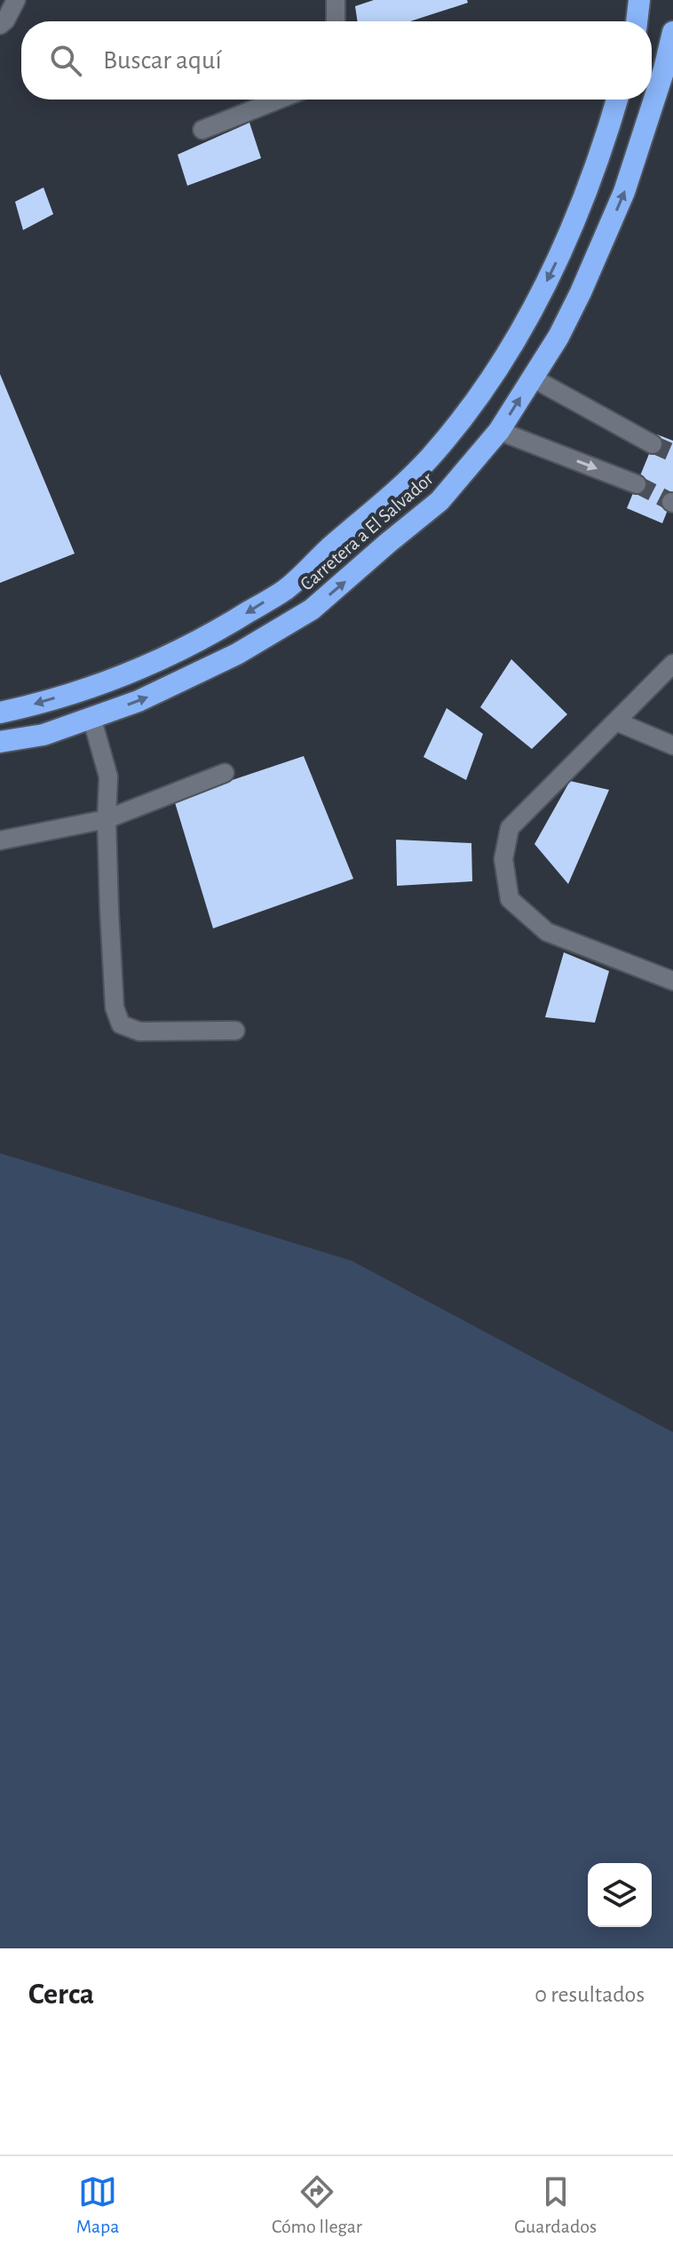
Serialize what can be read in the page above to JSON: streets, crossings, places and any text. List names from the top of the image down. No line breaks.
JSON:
{"streets":{"highway":["Carretera a El Salvador"]},"page":{"search":"Buscar aquí","heading":["Cerca","0 resultados"],"nav":["Mapa","Cómo llegar","Guardados"]}}
